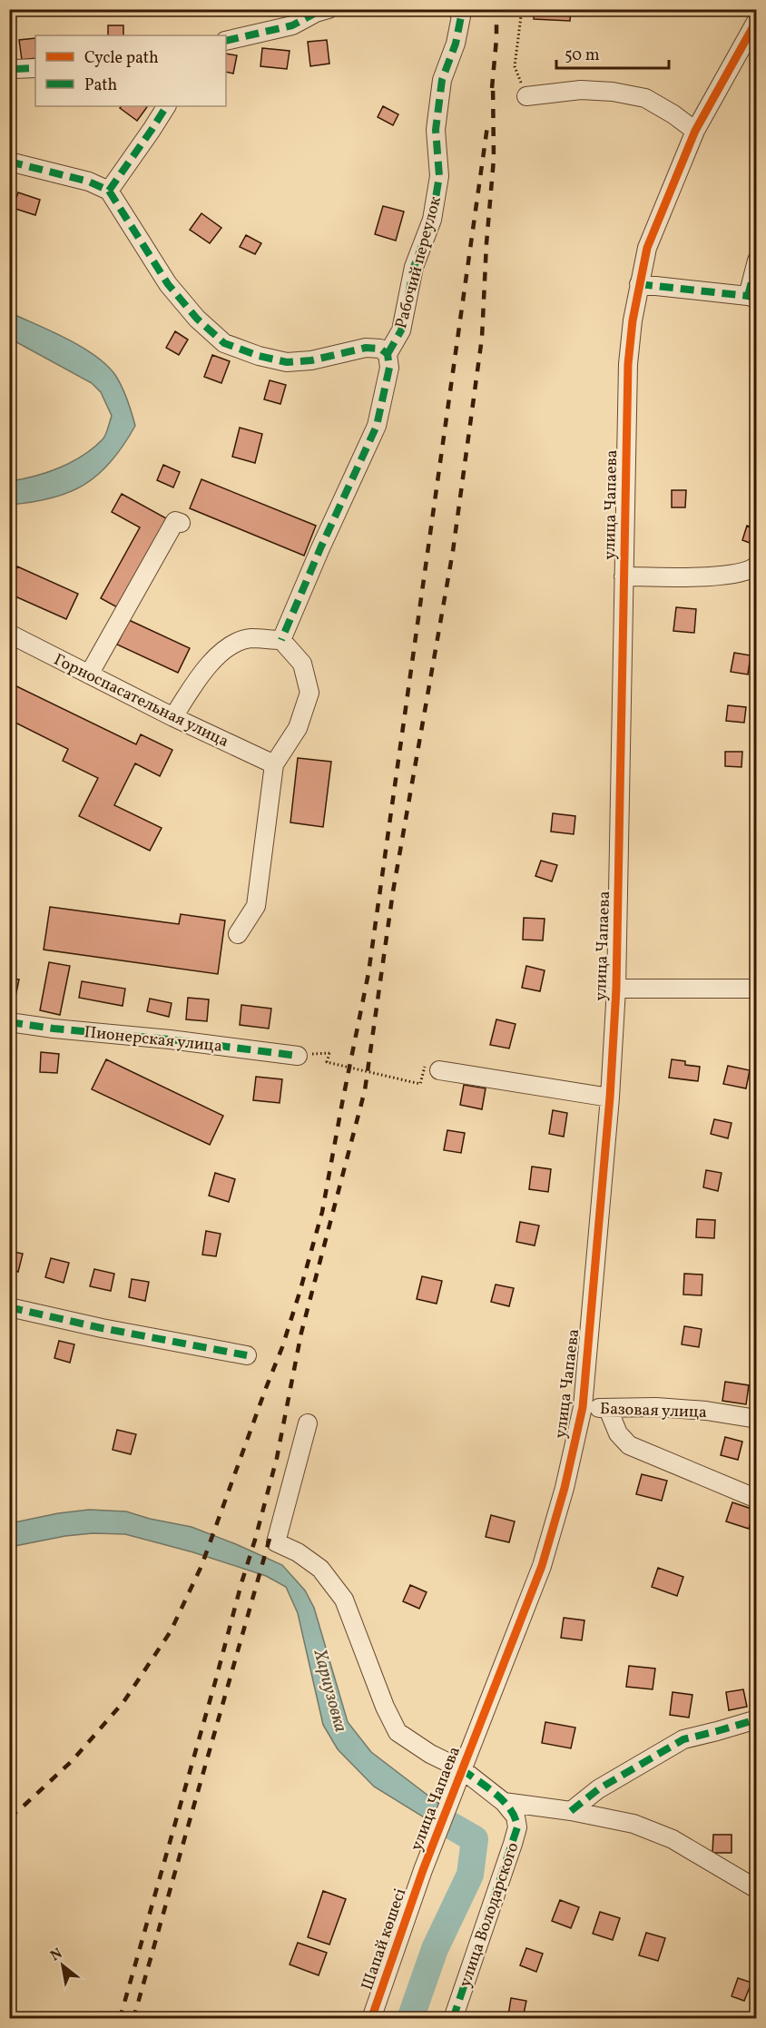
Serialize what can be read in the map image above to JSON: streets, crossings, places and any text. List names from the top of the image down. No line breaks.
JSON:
{"streets":{"street":["Рабочий переулок","улица Чапаева","Горноспасательная улица","Пионерская улица","Базовая улица","улица Володарского","Шапай көшесі"]},"crossings":[["улица Чапаева","Базовая улица"],["улица Чапаева","улица Володарского"],["улица Чапаева","Шапай көшесі"]],"water":["Хариузовка"],"legend":["Cycle path","Path"],"scale_bar":"50 m","north":"top left"}
